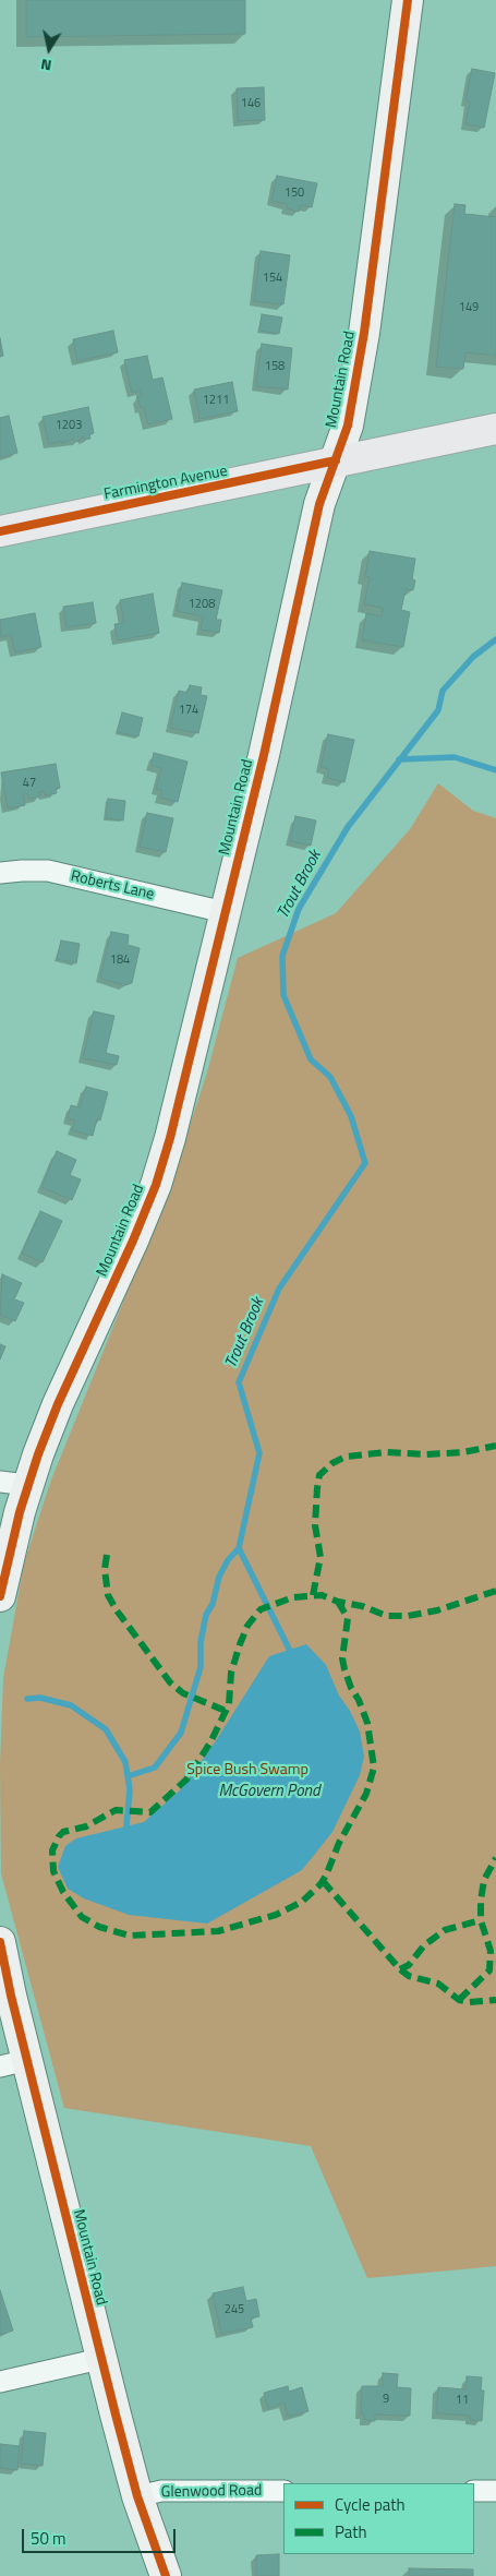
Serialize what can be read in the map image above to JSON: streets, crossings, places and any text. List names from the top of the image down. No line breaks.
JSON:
{"streets":{"main road":["Mountain Road","Farmington Avenue"],"street":["Roberts Lane","Glenwood Road"]},"crossings":[["Mountain Road","Farmington Avenue"],["Mountain Road","Roberts Lane"],["Mountain Road","Glenwood Road"]],"water":["Trout Brook","McGovern Pond"],"parks":["Spice Bush Swamp"],"house_numbers":["146","150","154","149","158","1211","1203","1208","174","47","184","245","9","11"],"legend":["Cycle path","Path"],"scale_bar":"50 m","north":"bottom"}
